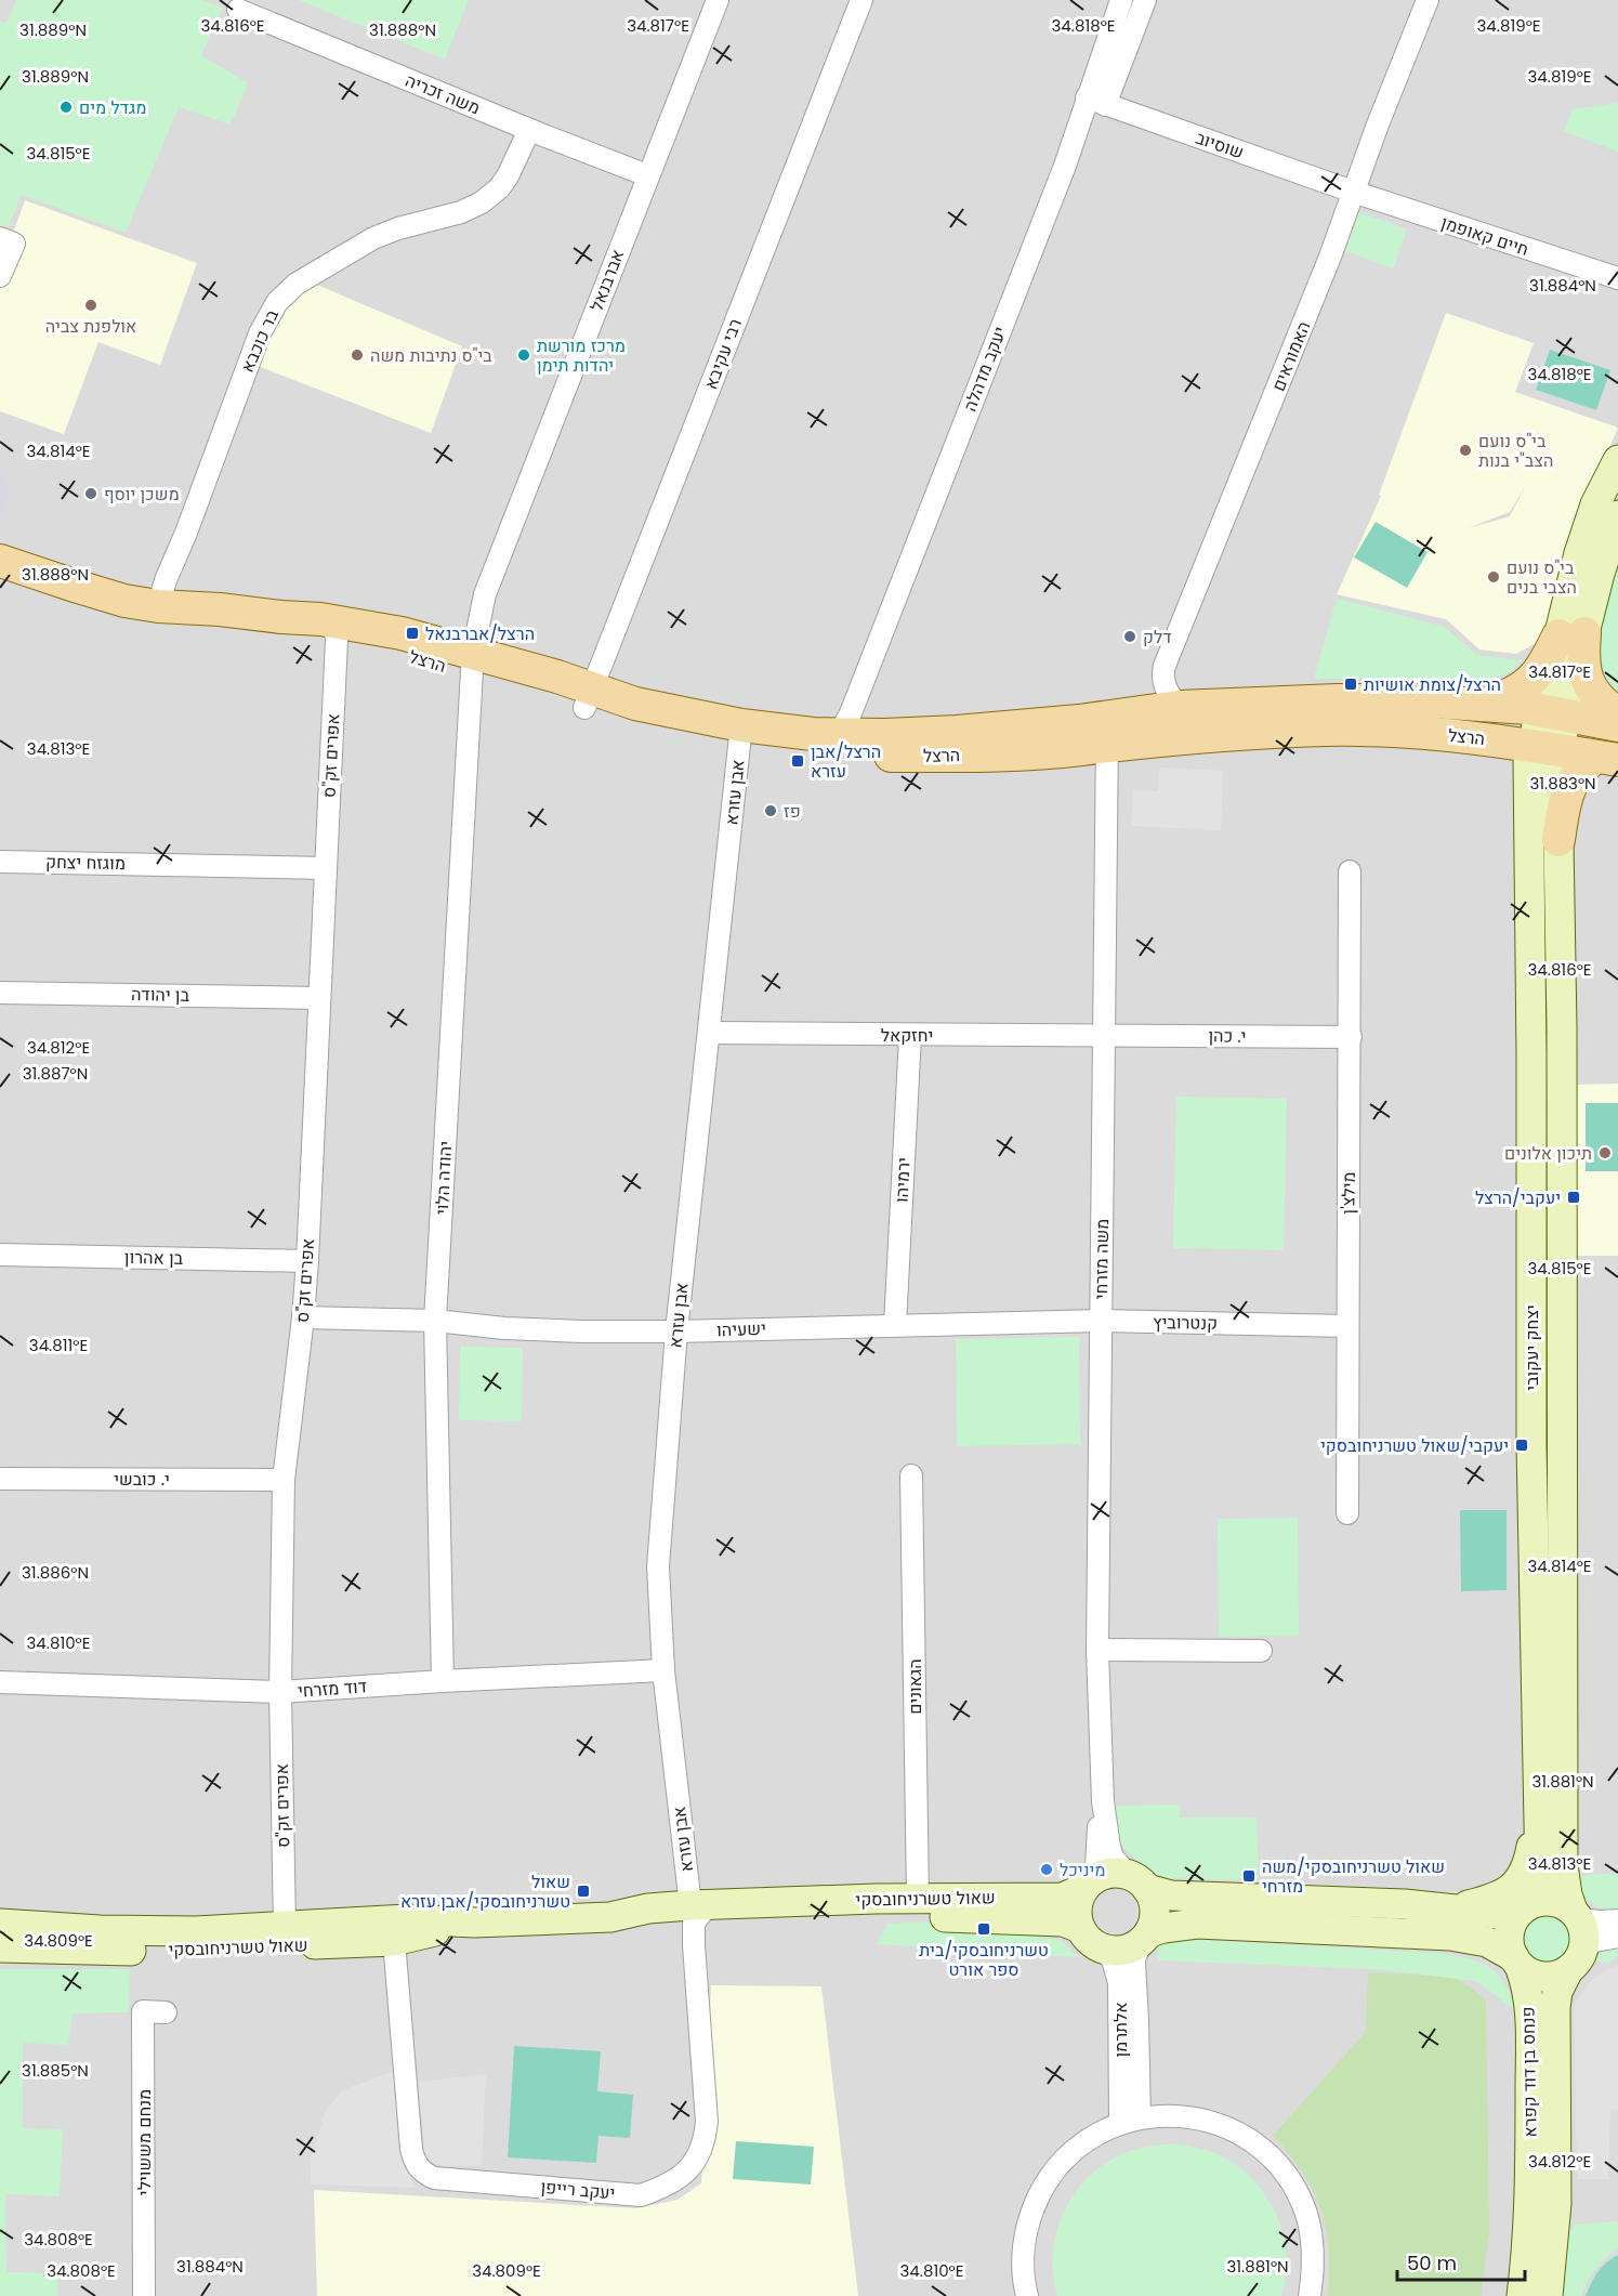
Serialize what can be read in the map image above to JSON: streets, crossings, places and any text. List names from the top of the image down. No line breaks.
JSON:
{"streets":{"main road":["הרצל","יצחק יעקובי","שאול טשרניחובסקי","פנחס בן דוד קפרא"],"street":["משה זכריה","שוסיוב","חיים קאופמן","אברבנאל","בר כוכבא","רבי עקיבא","האמוראים","יעקב מדהלה","אפרים זק\"ס","אבן עזרא","מוגזח יצחק","בן יהודה","יחזקאל","י. כהן","יהודה הלוי","ירמיהו","מילצ'ן","בן אהרון","משה מזרחי","קנטרוביץ","ישעיהו","י. כובשי","הגאונים","דוד מזרחי","אלתרמן","מנחם מששוילי","יעקב רייפן"]},"crossings":[["משה זכריה","אברבנאל"],["משה זכריה","בר כוכבא"],["שוסיוב","חיים קאופמן"],["שוסיוב","האמוראים"],["שוסיוב","יעקב מדהלה"],["חיים קאופמן","האמוראים"],["אברבנאל","הרצל"],["אברבנאל","יהודה הלוי"],["בר כוכבא","הרצל"],["רבי עקיבא","הרצל"],["האמוראים","הרצל"],["יעקב מדהלה","הרצל"],["הרצל","אפרים זק\"ס"],["הרצל","אבן עזרא"],["הרצל","יהודה הלוי"],["הרצל","משה מזרחי"],["הרצל","יצחק יעקובי"],["אפרים זק\"ס","מוגזח יצחק"],["אפרים זק\"ס","בן יהודה"],["אפרים זק\"ס","בן אהרון"],["אפרים זק\"ס","ישעיהו"],["אפרים זק\"ס","י. כובשי"],["אפרים זק\"ס","דוד מזרחי"],["אפרים זק\"ס","שאול טשרניחובסקי"],["אבן עזרא","יחזקאל"],["אבן עזרא","ישעיהו"],["אבן עזרא","דוד מזרחי"],["אבן עזרא","שאול טשרניחובסקי"],["אבן עזרא","יעקב רייפן"],["יחזקאל","י. כהן"],["יחזקאל","ירמיהו"],["יחזקאל","משה מזרחי"],["י. כהן","מילצ'ן"],["י. כהן","משה מזרחי"],["יהודה הלוי","ישעיהו"],["יהודה הלוי","דוד מזרחי"],["ירמיהו","ישעיהו"],["מילצ'ן","קנטרוביץ"],["משה מזרחי","קנטרוביץ"],["משה מזרחי","ישעיהו"],["משה מזרחי","שאול טשרניחובסקי"],["משה מזרחי","אלתרמן"],["קנטרוביץ","ישעיהו"],["יצחק יעקובי","פנחס בן דוד קפרא"],["הגאונים","שאול טשרניחובסקי"],["שאול טשרניחובסקי","אלתרמן"],["שאול טשרניחובסקי","יעקב רייפן"]],"places":{"other":["מגדל מים","אולפנת צביה","בי\"ס נתיבות משה","מרכז מורשת יהדות תימן","בי\"ס נועם הצב\"י בנות","משכן יוסף","בי\"ס נועם הצבי בנים","דלק","פז","תיכון אלונים","מיניכל"],"transit":["הרצל/אברבנאל","הרצל/צומת אושיות","הרצל/אבן עזרא","יעקבי/הרצל","יעקבי/שאול טשרניחובסקי","שאול טשרניחובסקי/משה מזרחי","שאול טשרניחובסקי/אבן עזרא","טשרניחובסקי/בית ספר אורט"]},"scale_bar":"50 m","coordinates":["34.816°E","34.817°E","34.818°E","34.819°E","31.889°N","31.888°N","34.815°E","31.884°N","34.814°E","34.813°E","31.883°N","34.812°E","31.887°N","34.811°E","31.886°N","34.810°E","31.881°N","34.809°E","31.885°N","34.808°E"]}
